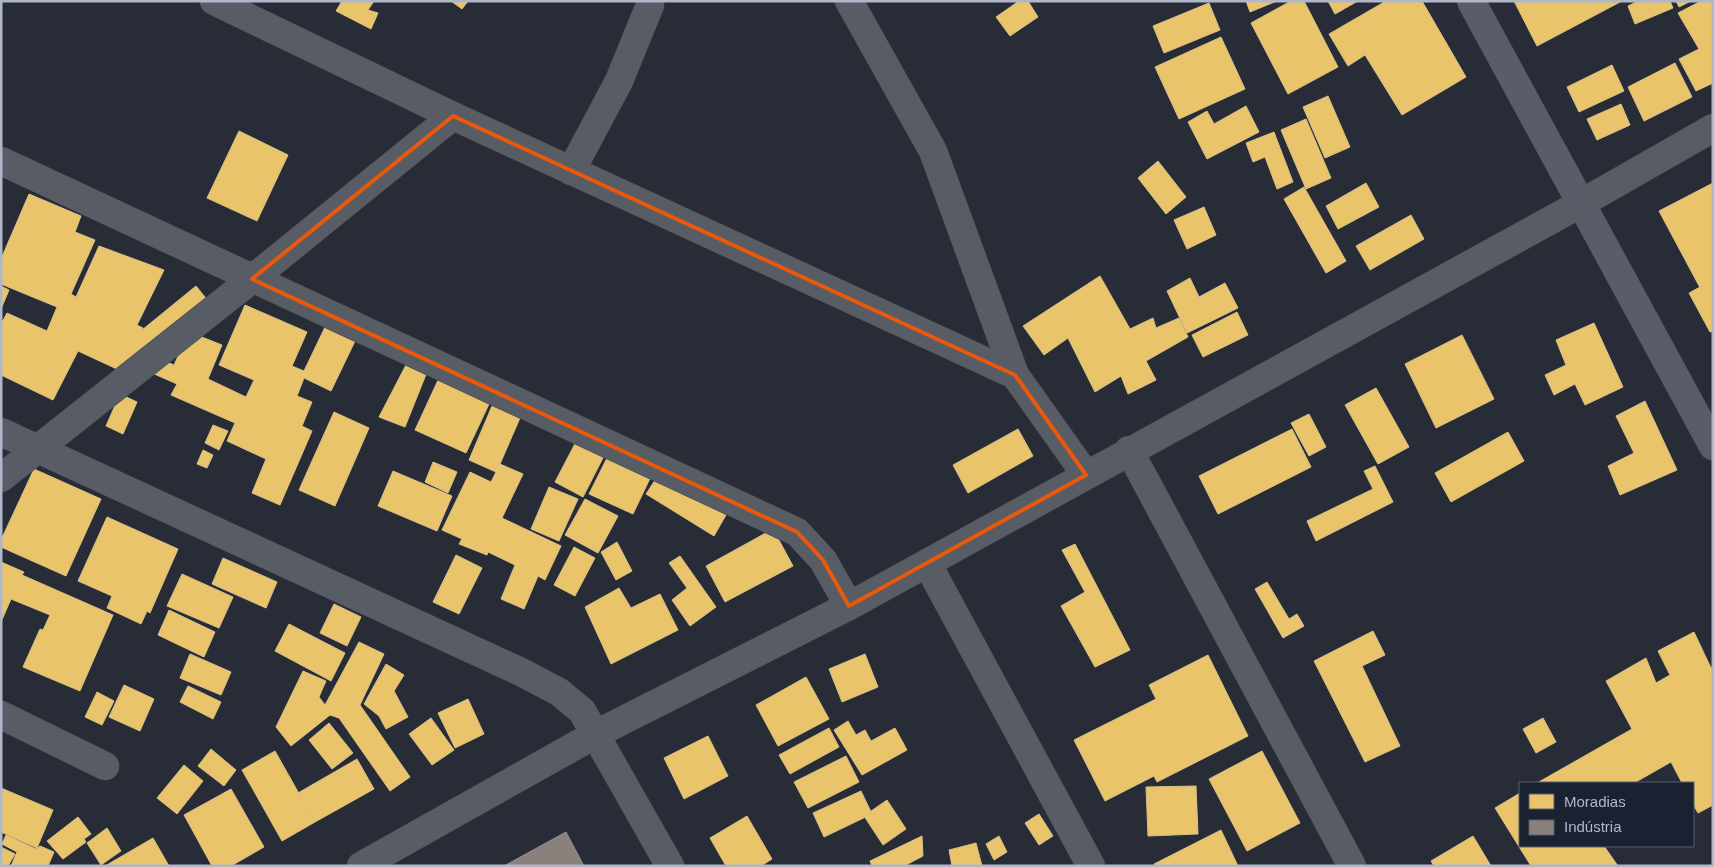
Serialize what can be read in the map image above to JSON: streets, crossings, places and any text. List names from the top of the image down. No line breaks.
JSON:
{"legend":["Moradias","Indústria"]}
